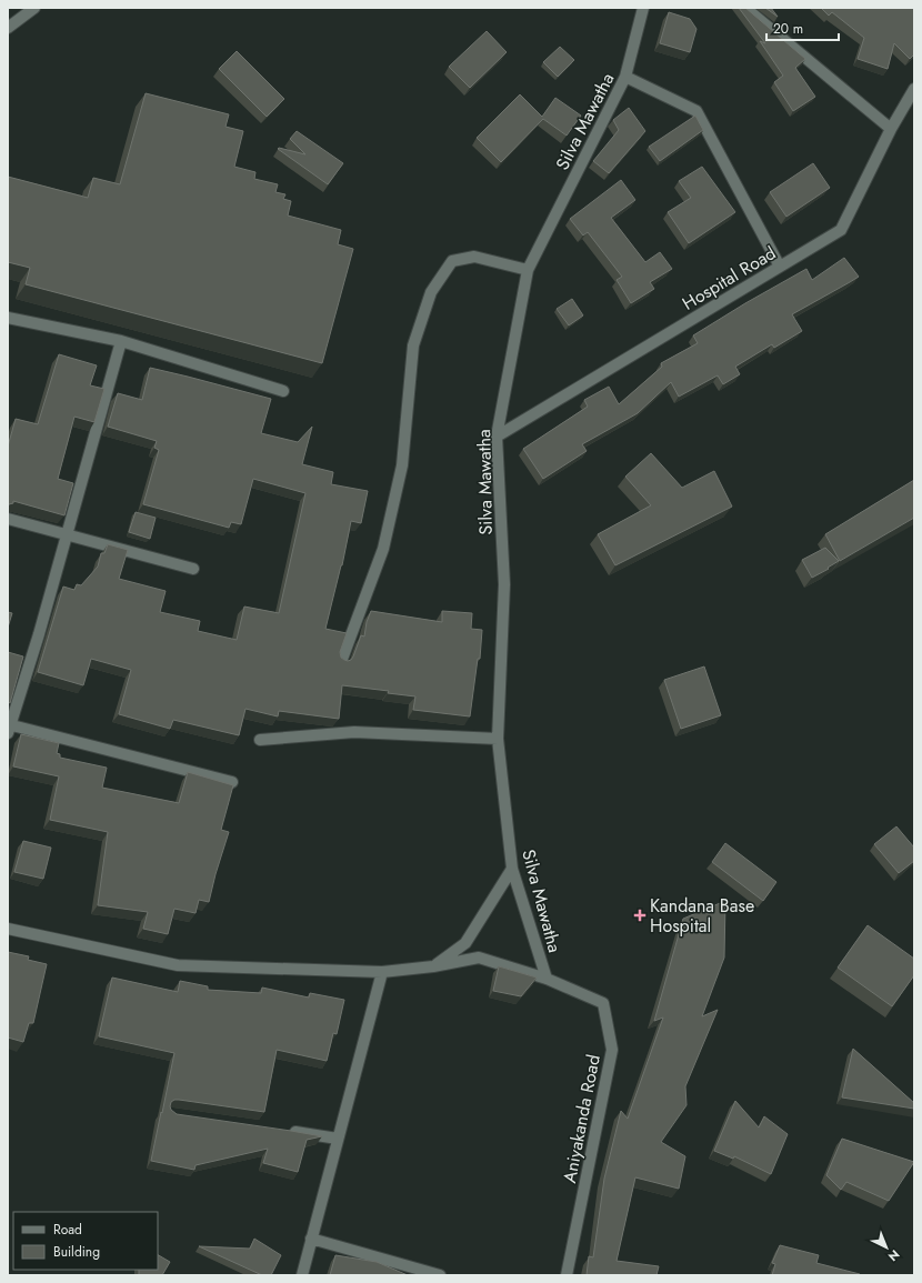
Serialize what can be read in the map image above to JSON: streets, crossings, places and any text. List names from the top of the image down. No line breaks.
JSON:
{"streets":{"street":["Silva Mawatha","Hospital Road","Aniyakanda Road"]},"crossings":[["Silva Mawatha","Hospital Road"],["Silva Mawatha","Aniyakanda Road"]],"places":{"health":["Kandana Base Hospital"]},"legend":["Road","Building"],"scale_bar":"20 m","north":"bottom right"}
